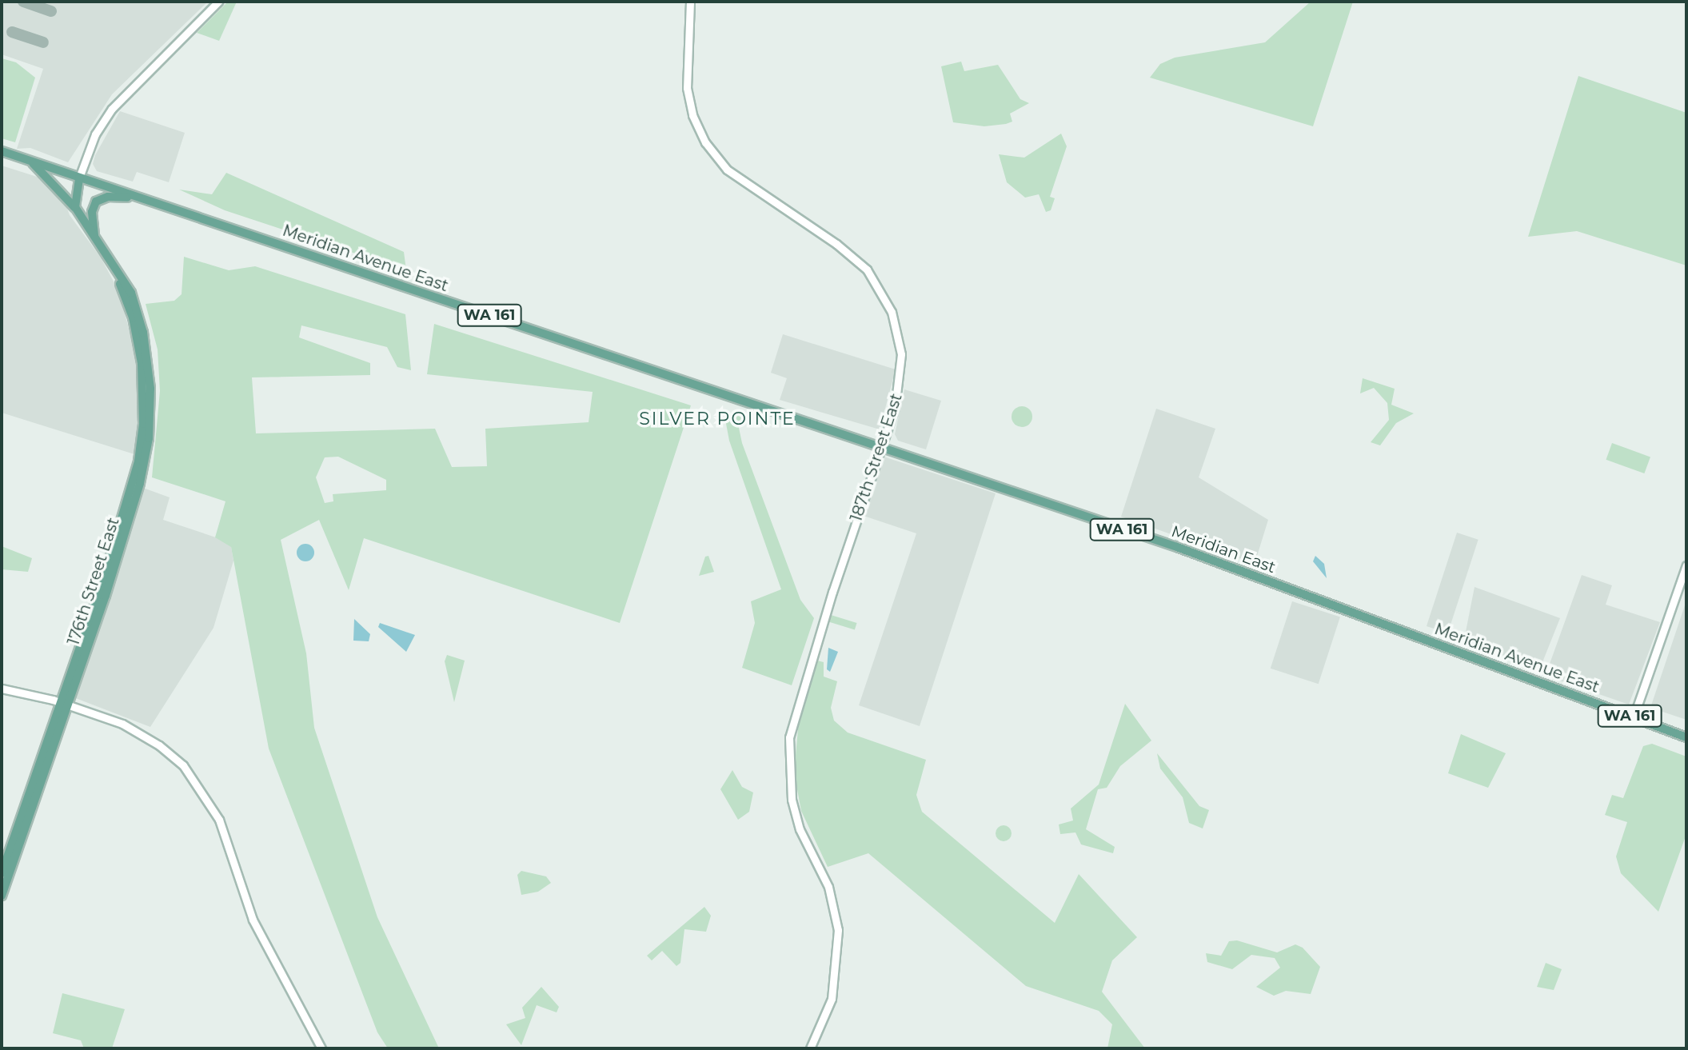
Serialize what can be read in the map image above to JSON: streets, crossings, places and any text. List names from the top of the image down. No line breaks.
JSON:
{"streets":{"main road":["Meridian Avenue East","WA 161","Meridian East","176th Street East"],"street":["187th Street East"]},"crossings":[["Meridian Avenue East","187th Street East"],["Meridian Avenue East","Meridian East"],["Meridian Avenue East","176th Street East"],["187th Street East","Meridian East"]],"districts":["SILVER POINTE"]}
